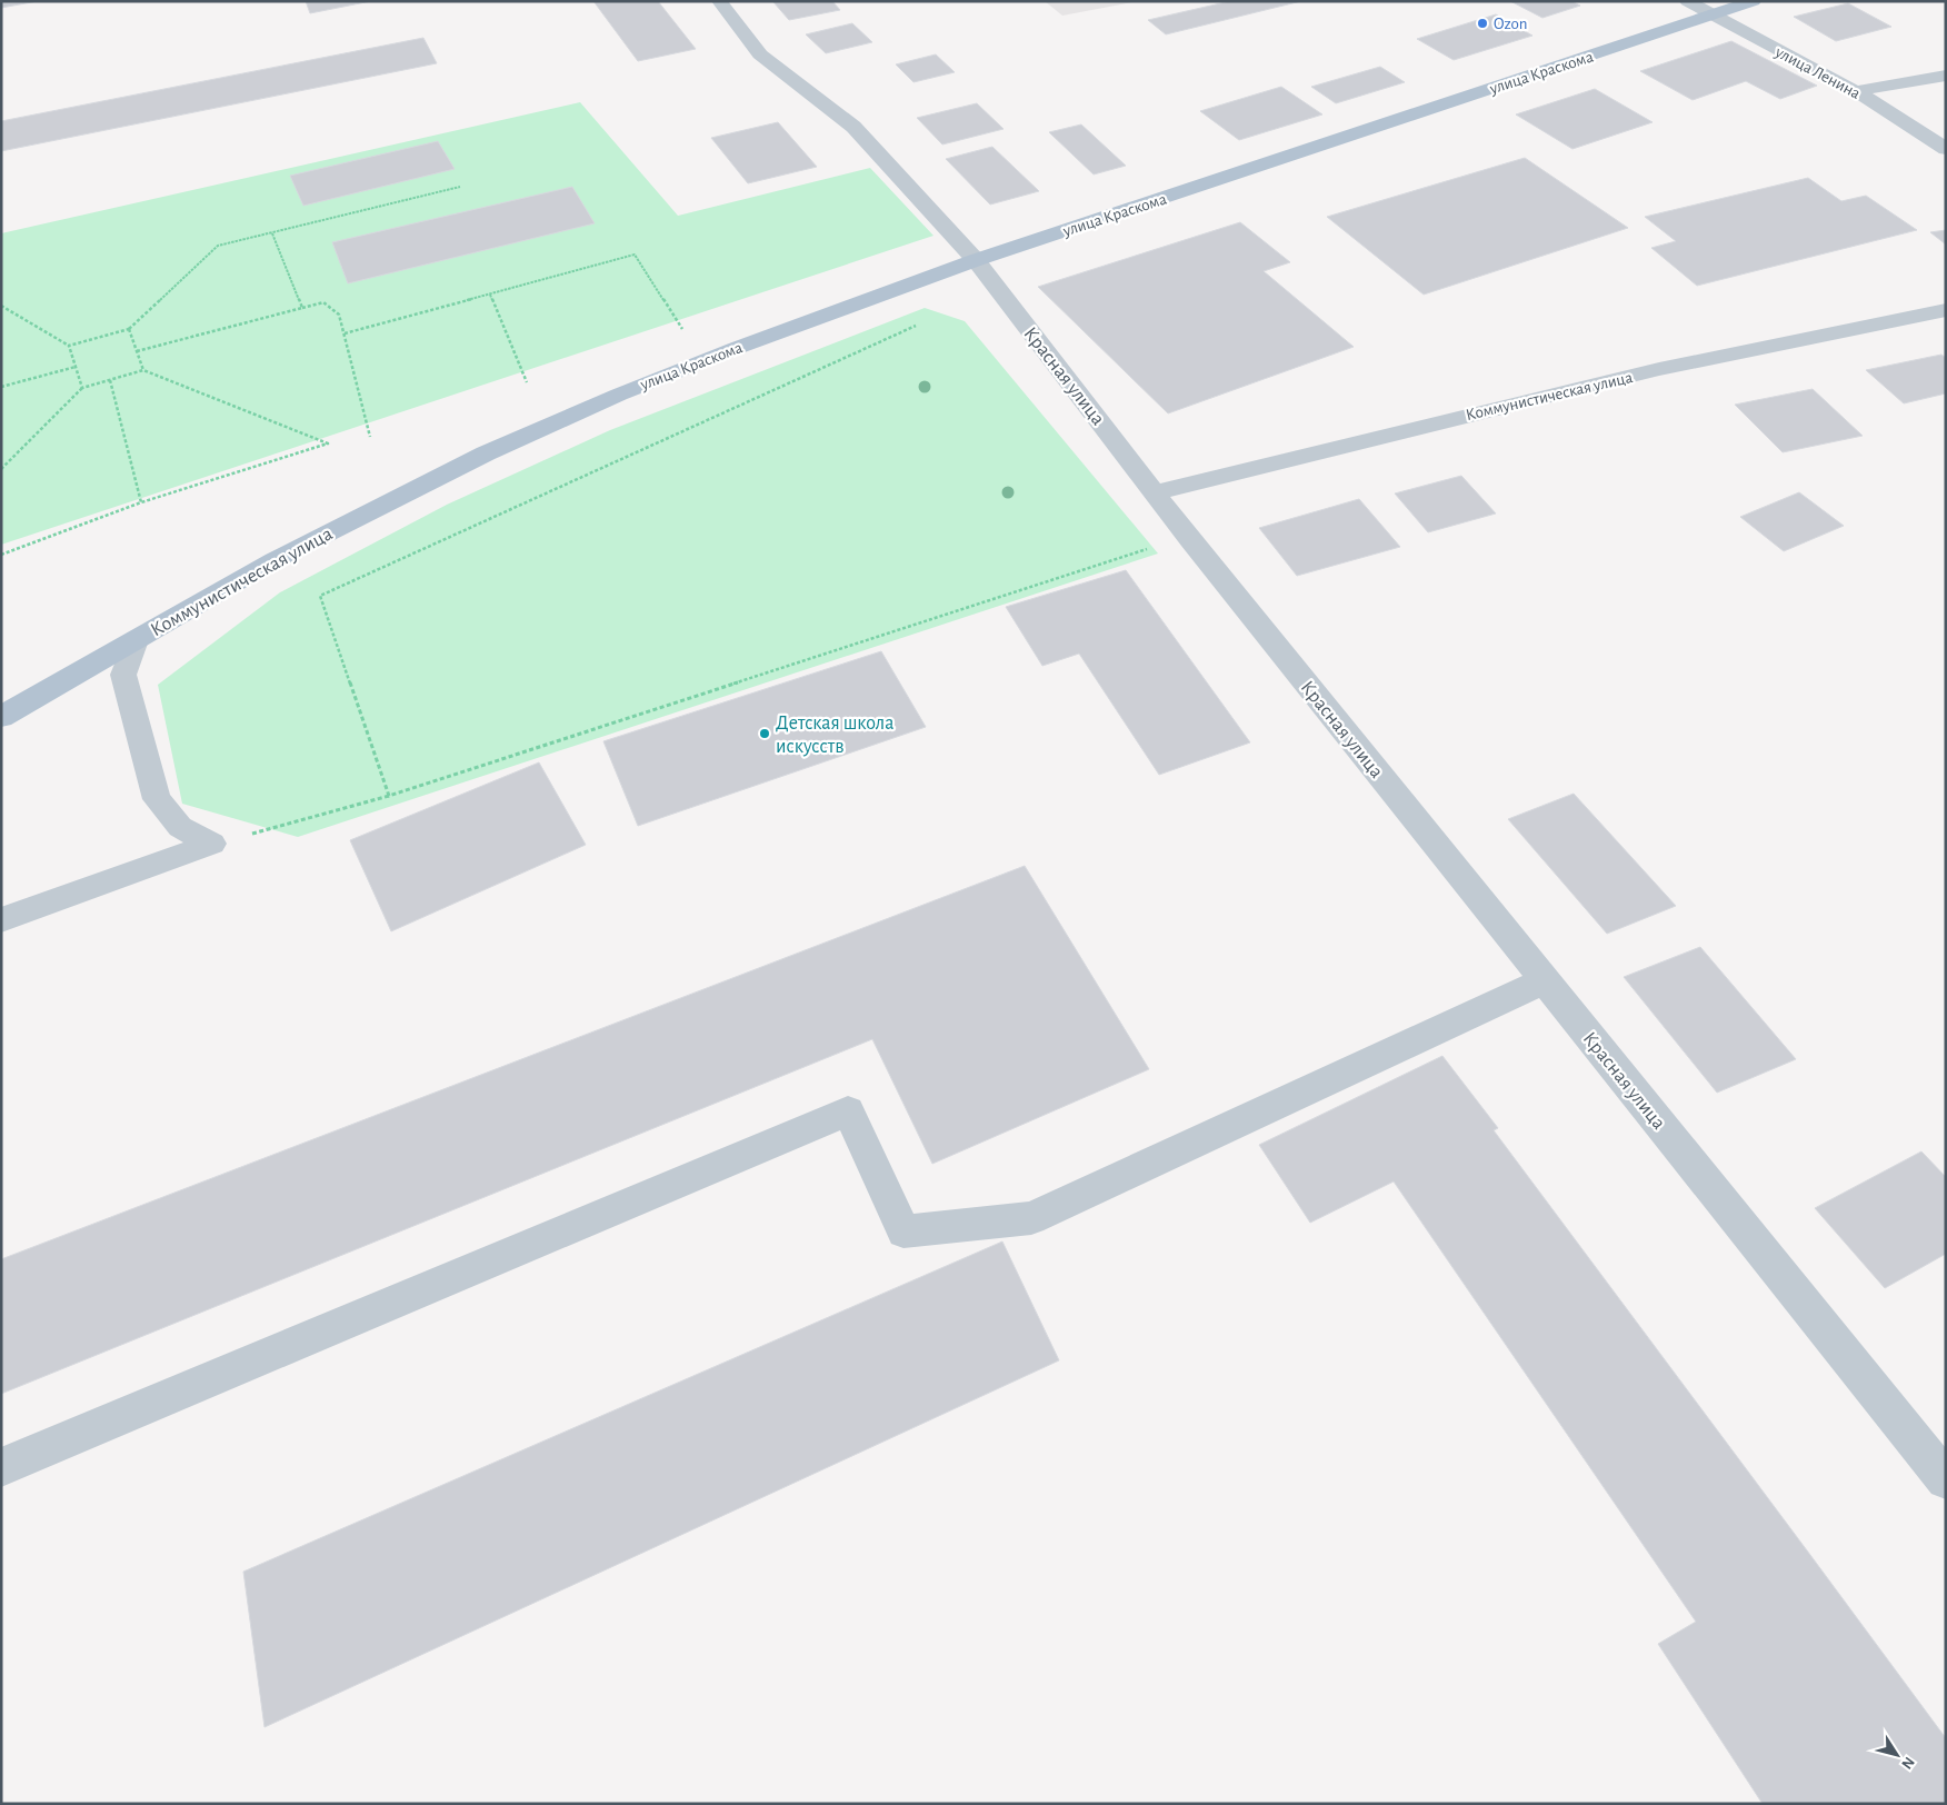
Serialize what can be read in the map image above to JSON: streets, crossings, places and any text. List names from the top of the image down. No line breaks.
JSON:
{"streets":{"main road":["улица Краскома","Коммунистическая улица"],"street":["улица Ленина","Красная улица"]},"crossings":[["улица Краскома","улица Ленина"],["улица Краскома","Красная улица"],["улица Краскома","Коммунистическая улица"],["Красная улица","Коммунистическая улица"]],"places":["Ozon","Детская школа искусств"],"north":"bottom right"}
